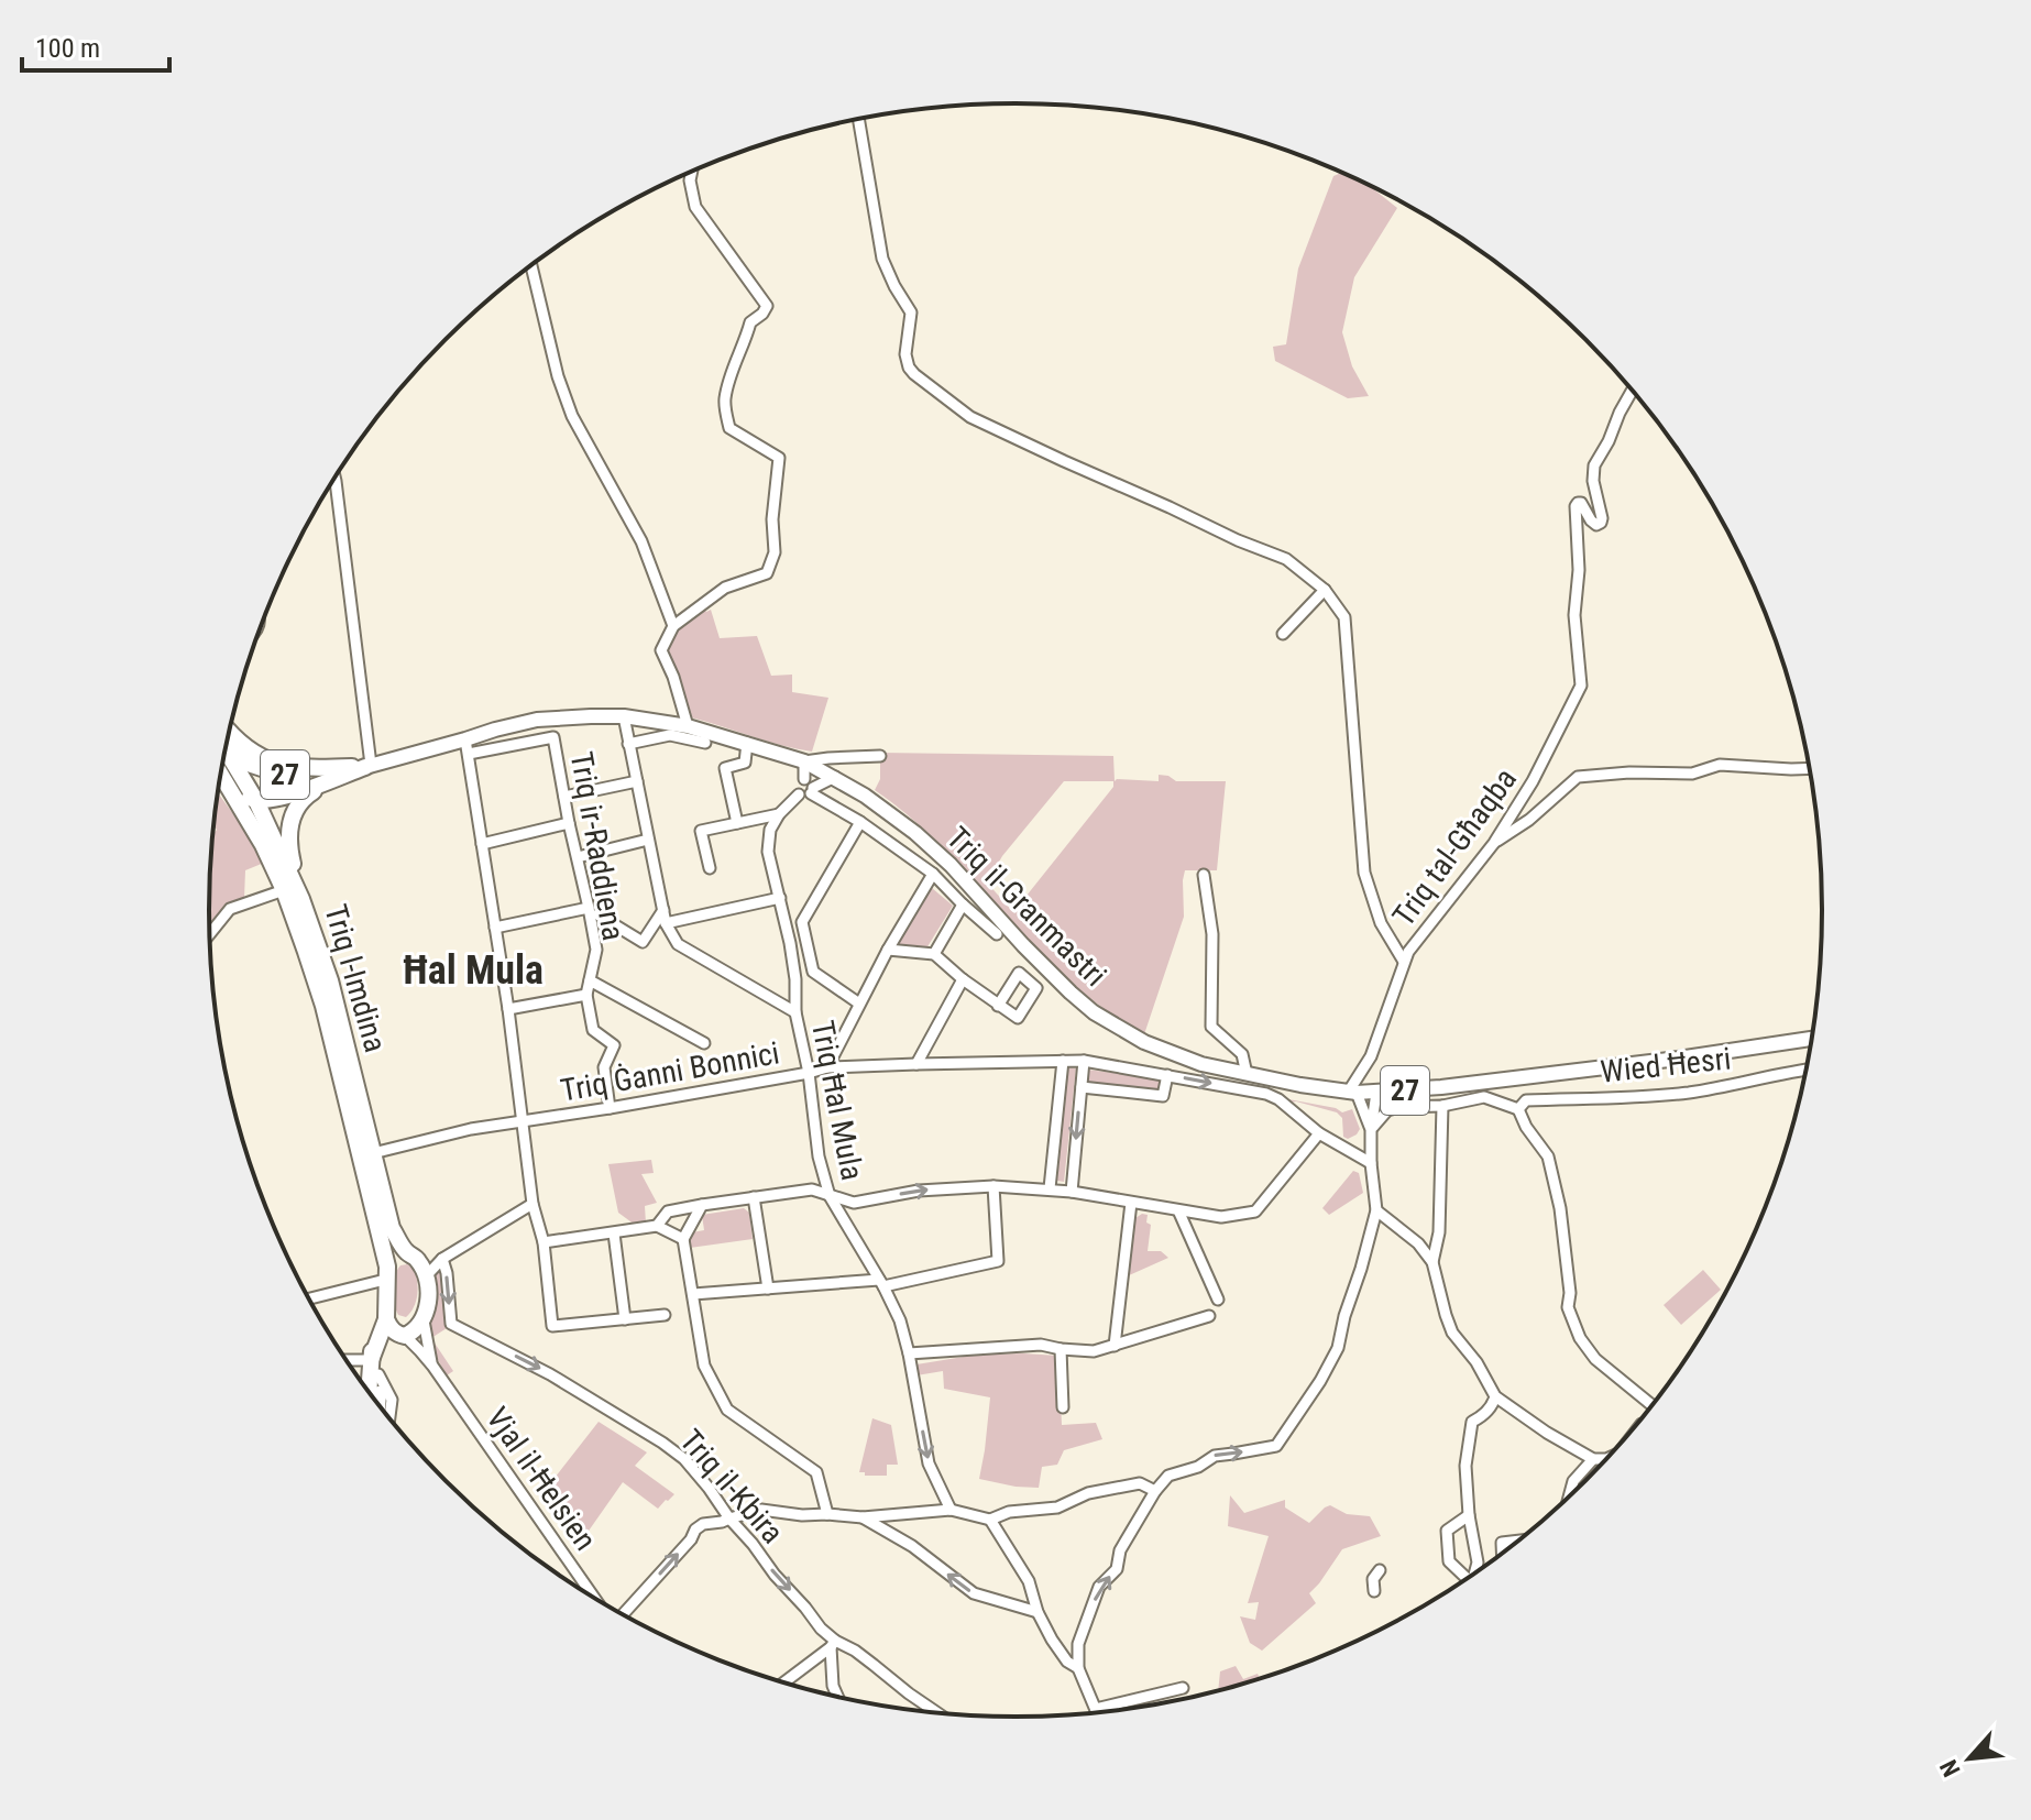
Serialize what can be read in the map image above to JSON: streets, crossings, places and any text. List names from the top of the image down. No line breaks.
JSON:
{"streets":{"highway":["27","Triq l-Imdina"],"main road":["Triq il-Granmastri"],"street":["Triq ir-Raddiena","Triq tal-Għaqba","Wied Ħesri","Triq Ġanni Bonnici","Triq Ħal Mula","Vjal il-Ħelsien","Triq il-Kbira"]},"crossings":[["27","Triq il-Granmastri"],["27","Triq l-Imdina"],["Triq ir-Raddiena","Triq il-Granmastri"],["Triq tal-Għaqba","Triq il-Granmastri"],["Triq l-Imdina","Triq Ġanni Bonnici"],["Triq l-Imdina","Vjal il-Ħelsien"],["Triq Ġanni Bonnici","Triq Ħal Mula"]],"one_way":["Triq il-Kbira"],"districts":["Ħal Mula"],"scale_bar":"100 m","north":"bottom left"}
